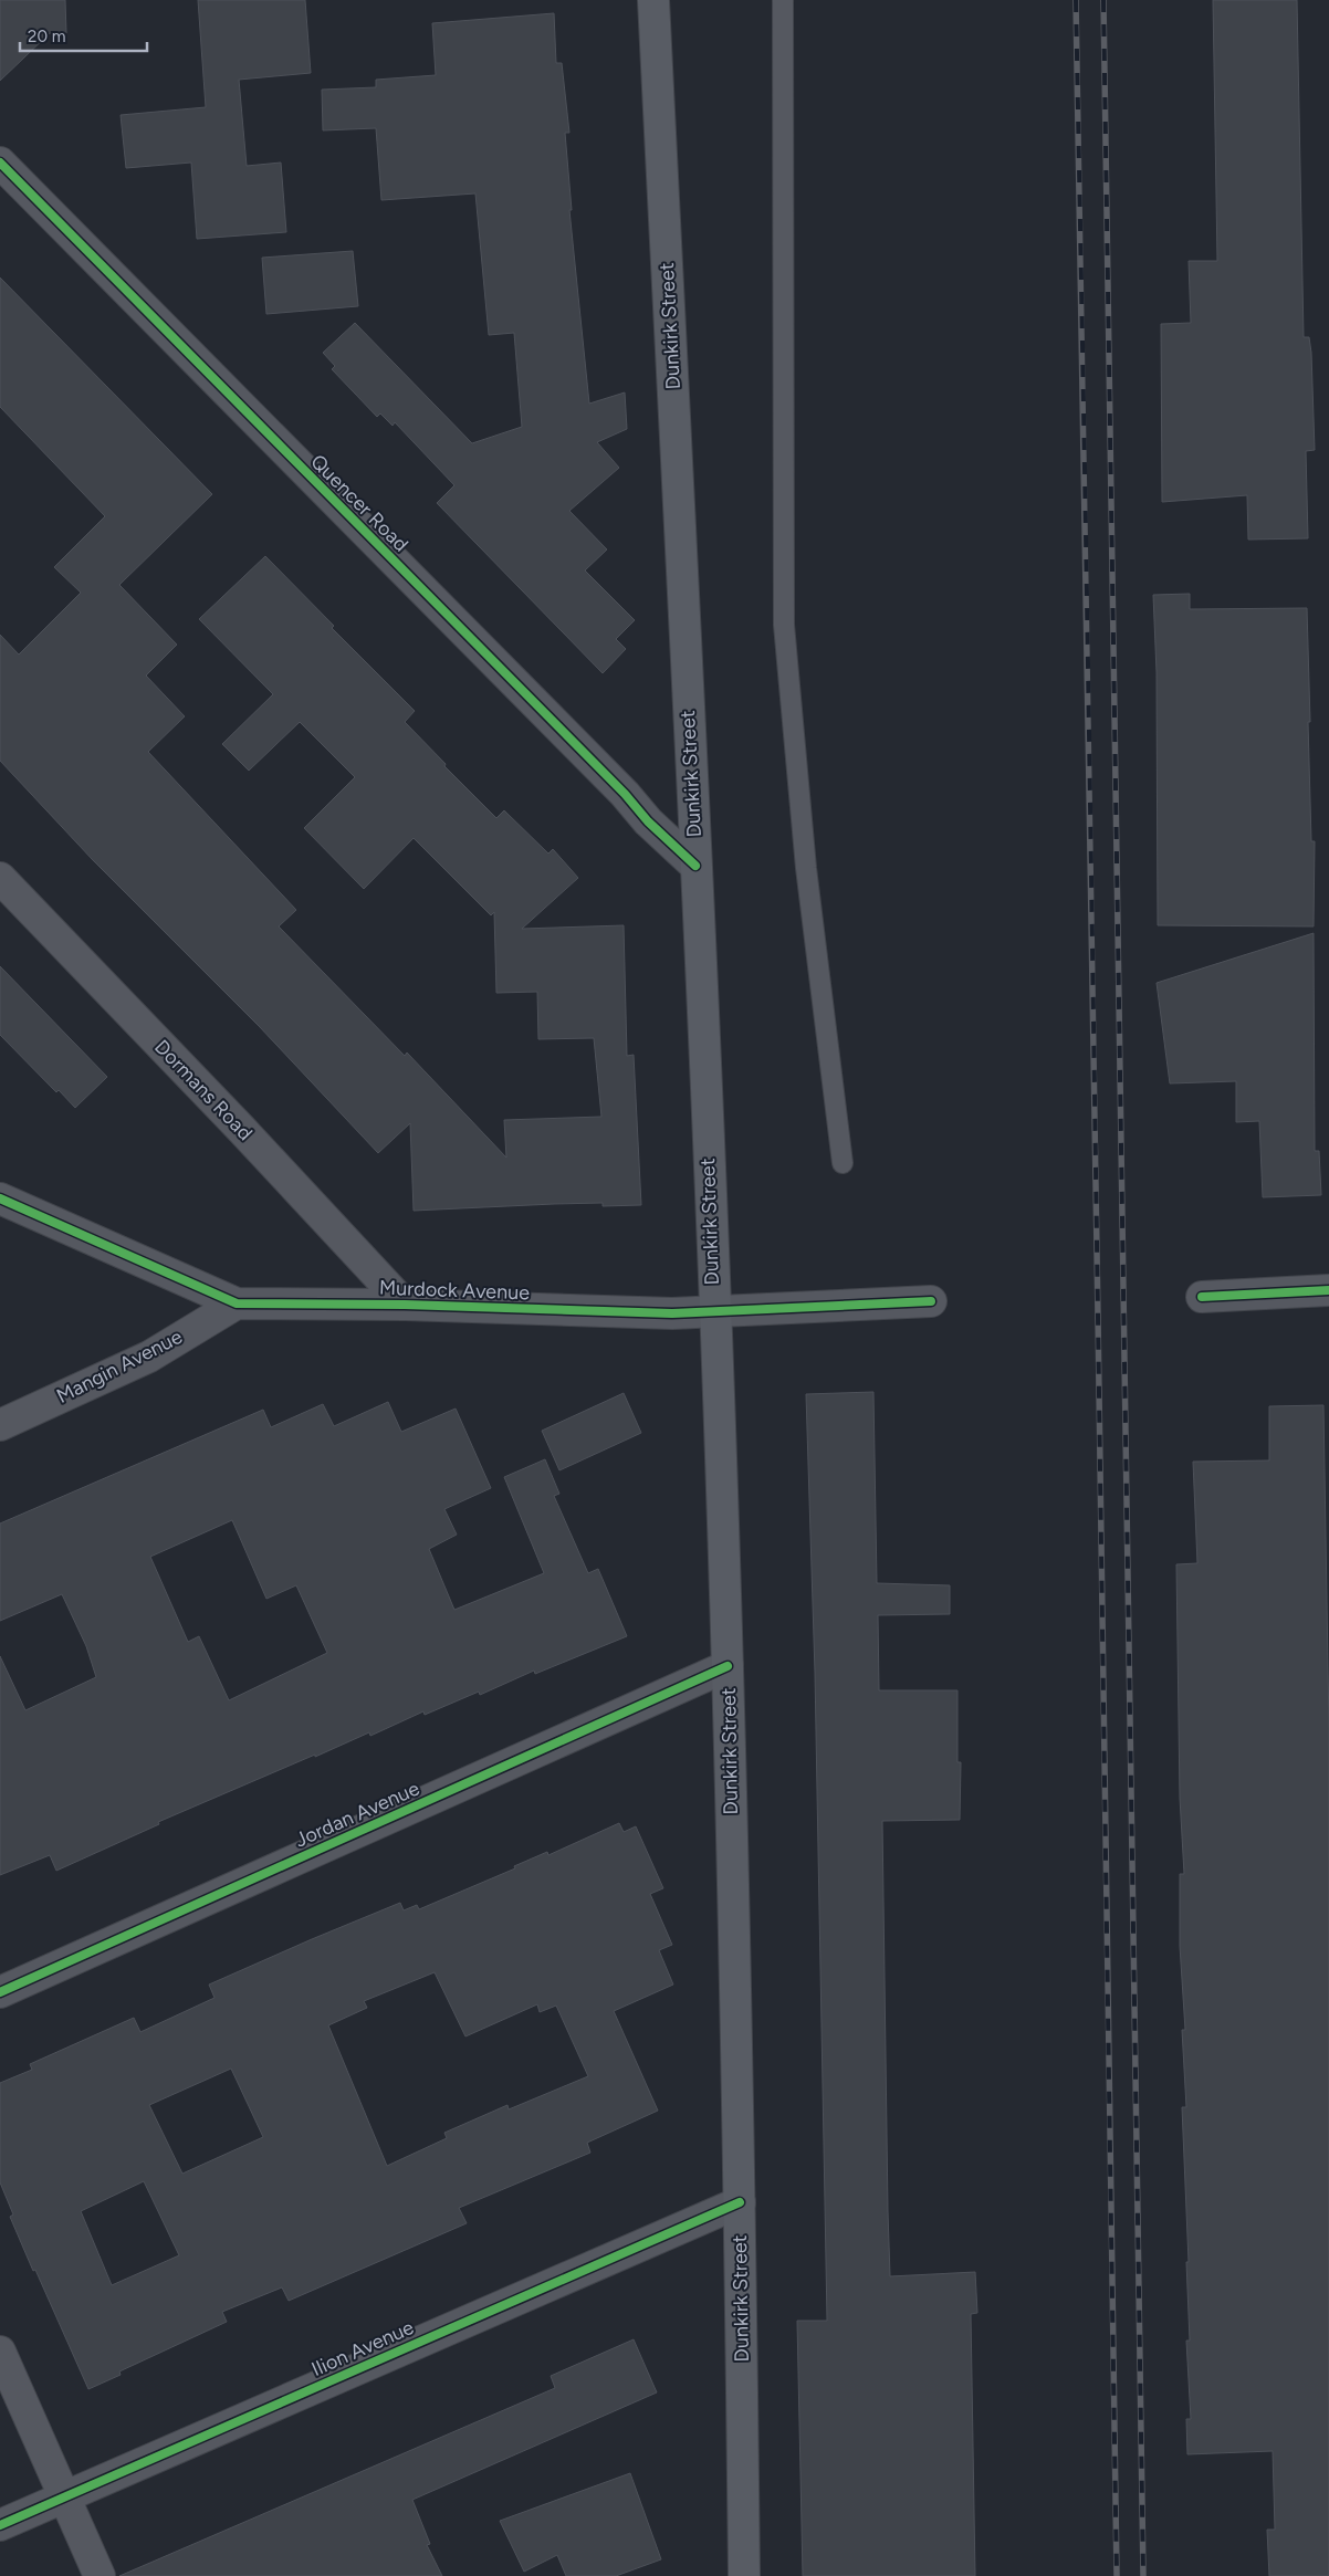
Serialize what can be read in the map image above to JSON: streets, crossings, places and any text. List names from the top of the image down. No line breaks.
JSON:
{"streets":{"main road":["Dunkirk Street"],"street":["Quencer Road","Dormans Road","Murdock Avenue","Mangin Avenue","Jordan Avenue","Ilion Avenue"]},"crossings":[["Dunkirk Street","Quencer Road"],["Dunkirk Street","Murdock Avenue"],["Dunkirk Street","Jordan Avenue"],["Dunkirk Street","Ilion Avenue"],["Dormans Road","Murdock Avenue"],["Murdock Avenue","Mangin Avenue"]],"scale_bar":"20 m"}
